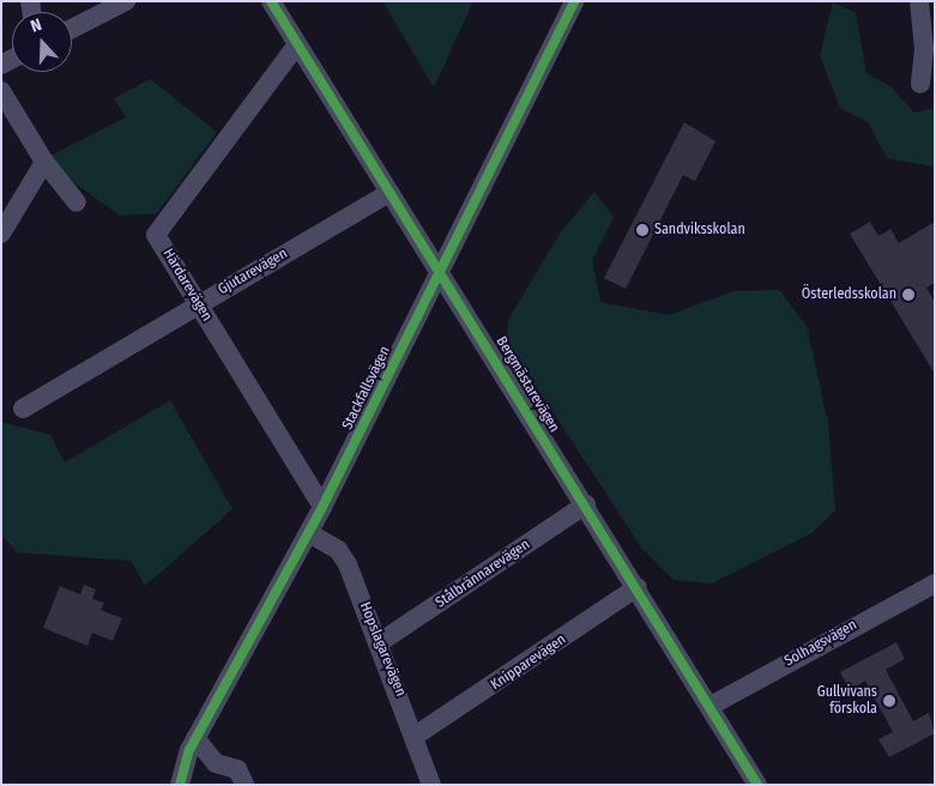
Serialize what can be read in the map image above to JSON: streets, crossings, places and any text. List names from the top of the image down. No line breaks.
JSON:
{"streets":{"street":["Gjutarevägen","Härdarevägen","Bergmästarevägen","Stackfallsvägen","Stålbrännarevägen","Solhagsvägen","Hopslagarevägen","Knipparevägen"]},"crossings":[["Gjutarevägen","Härdarevägen"],["Gjutarevägen","Bergmästarevägen"],["Härdarevägen","Bergmästarevägen"],["Härdarevägen","Stackfallsvägen"],["Bergmästarevägen","Stackfallsvägen"],["Bergmästarevägen","Stålbrännarevägen"],["Bergmästarevägen","Solhagsvägen"],["Bergmästarevägen","Knipparevägen"],["Stackfallsvägen","Hopslagarevägen"],["Stålbrännarevägen","Hopslagarevägen"],["Hopslagarevägen","Knipparevägen"]],"places":["Sandviksskolan","Österledsskolan","Gullvivans förskola"],"north":"top"}
